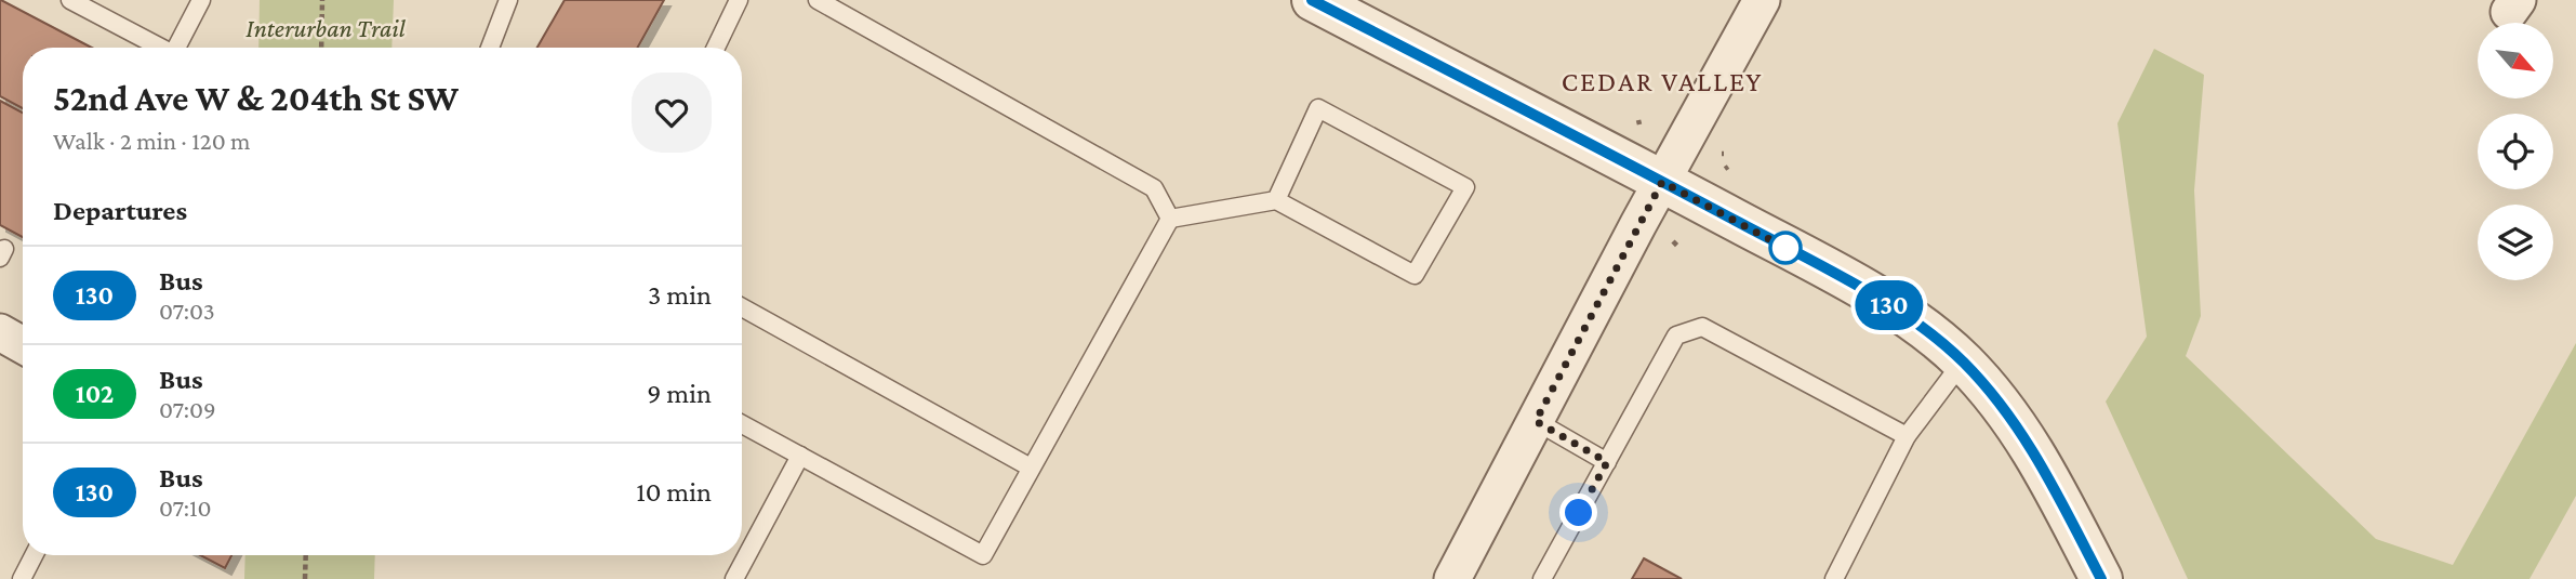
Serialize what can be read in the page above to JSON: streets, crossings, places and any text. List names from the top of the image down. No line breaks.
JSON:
{"districts":["CEDAR VALLEY"],"parks":["Interurban Trail"],"lines":["bus line 130"],"north":"bottom right","page":{"on_map":"130","heading":[["52nd Ave W & 204th St SW","Walk · 2 min · 120 m"],"Departures"],"list":[{"mark":"130","name":"Bus","note":"07:03","value":"3 min"},{"mark":"102","name":"Bus","note":"07:09","value":"9 min"},{"mark":"130","name":"Bus","note":"07:10","value":"10 min"}]}}
